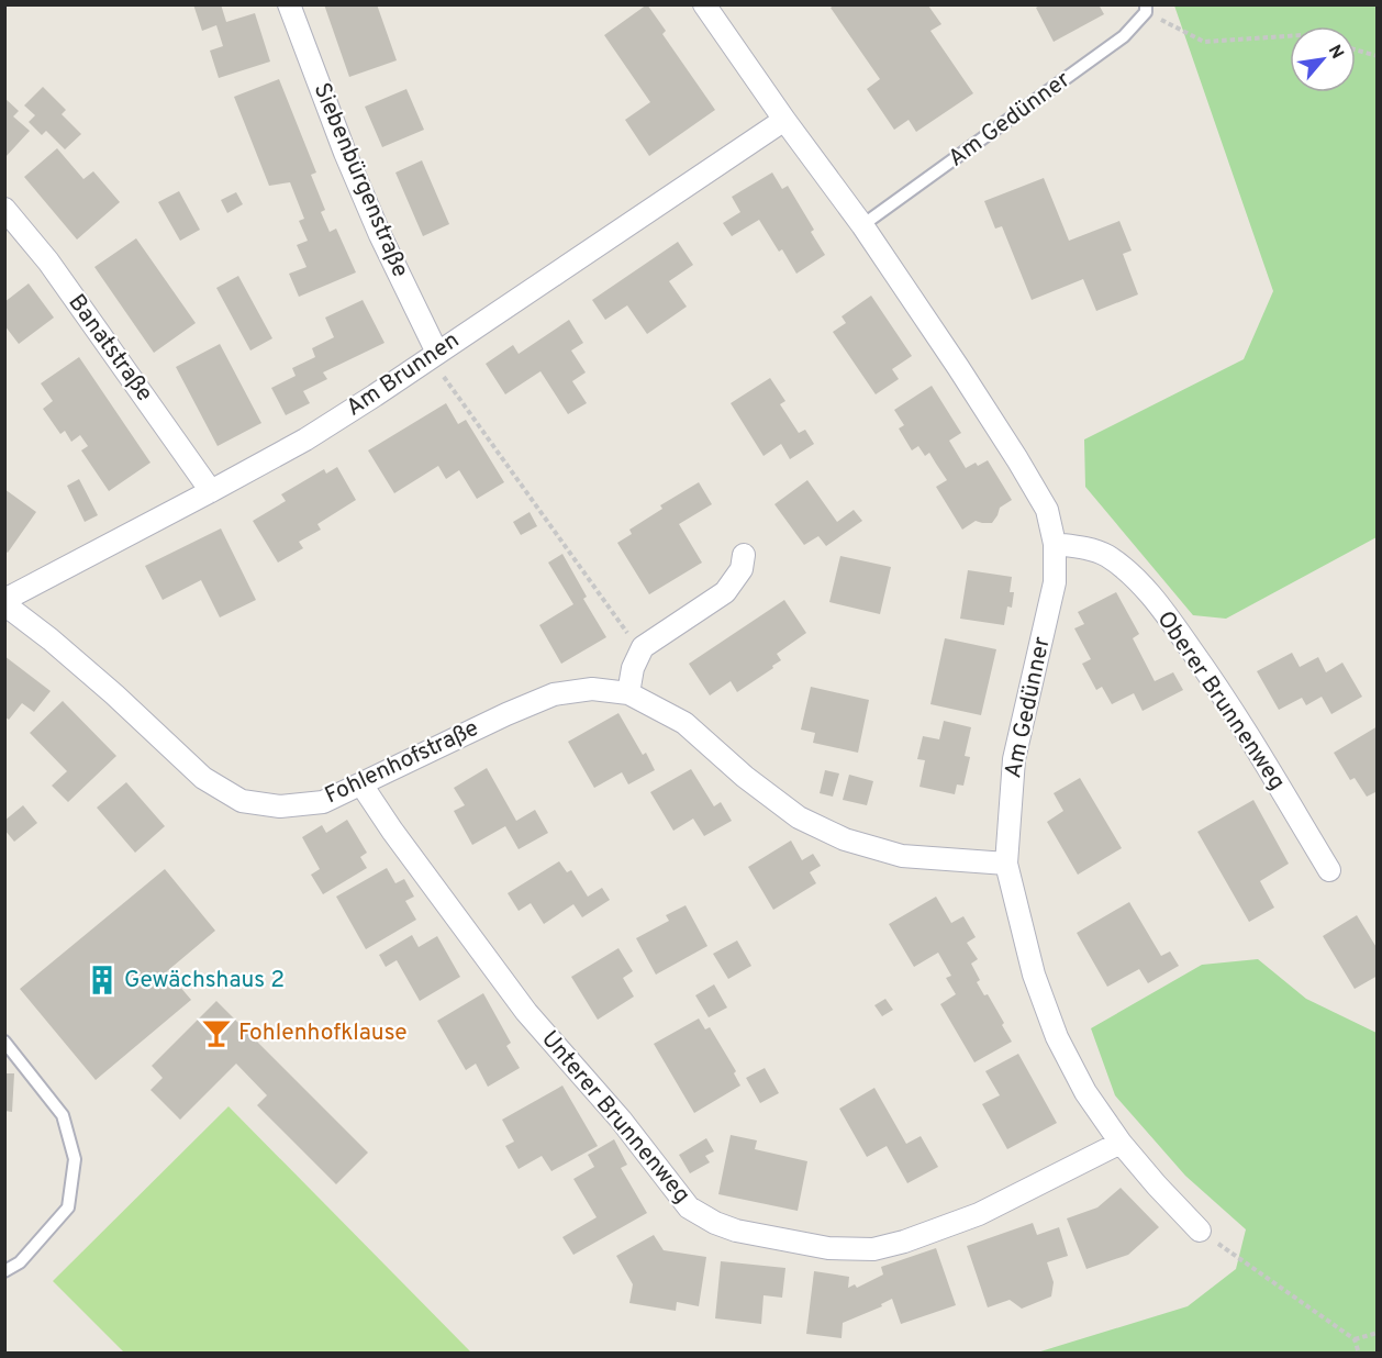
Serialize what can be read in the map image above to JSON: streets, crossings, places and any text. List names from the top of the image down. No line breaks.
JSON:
{"streets":{"street":["Am Gedünner","Siebenbürgenstraße","Banatstraße","Am Brunnen","Oberer Brunnenweg","Fohlenhofstraße","Unterer Brunnenweg"]},"crossings":[["Am Gedünner","Am Brunnen"],["Am Gedünner","Oberer Brunnenweg"],["Am Gedünner","Fohlenhofstraße"],["Am Gedünner","Unterer Brunnenweg"],["Siebenbürgenstraße","Am Brunnen"],["Banatstraße","Am Brunnen"],["Am Brunnen","Fohlenhofstraße"],["Fohlenhofstraße","Unterer Brunnenweg"]],"places":{"building":["Gewächshaus 2"],"bar":["Fohlenhofklause"]},"north":"top right"}
